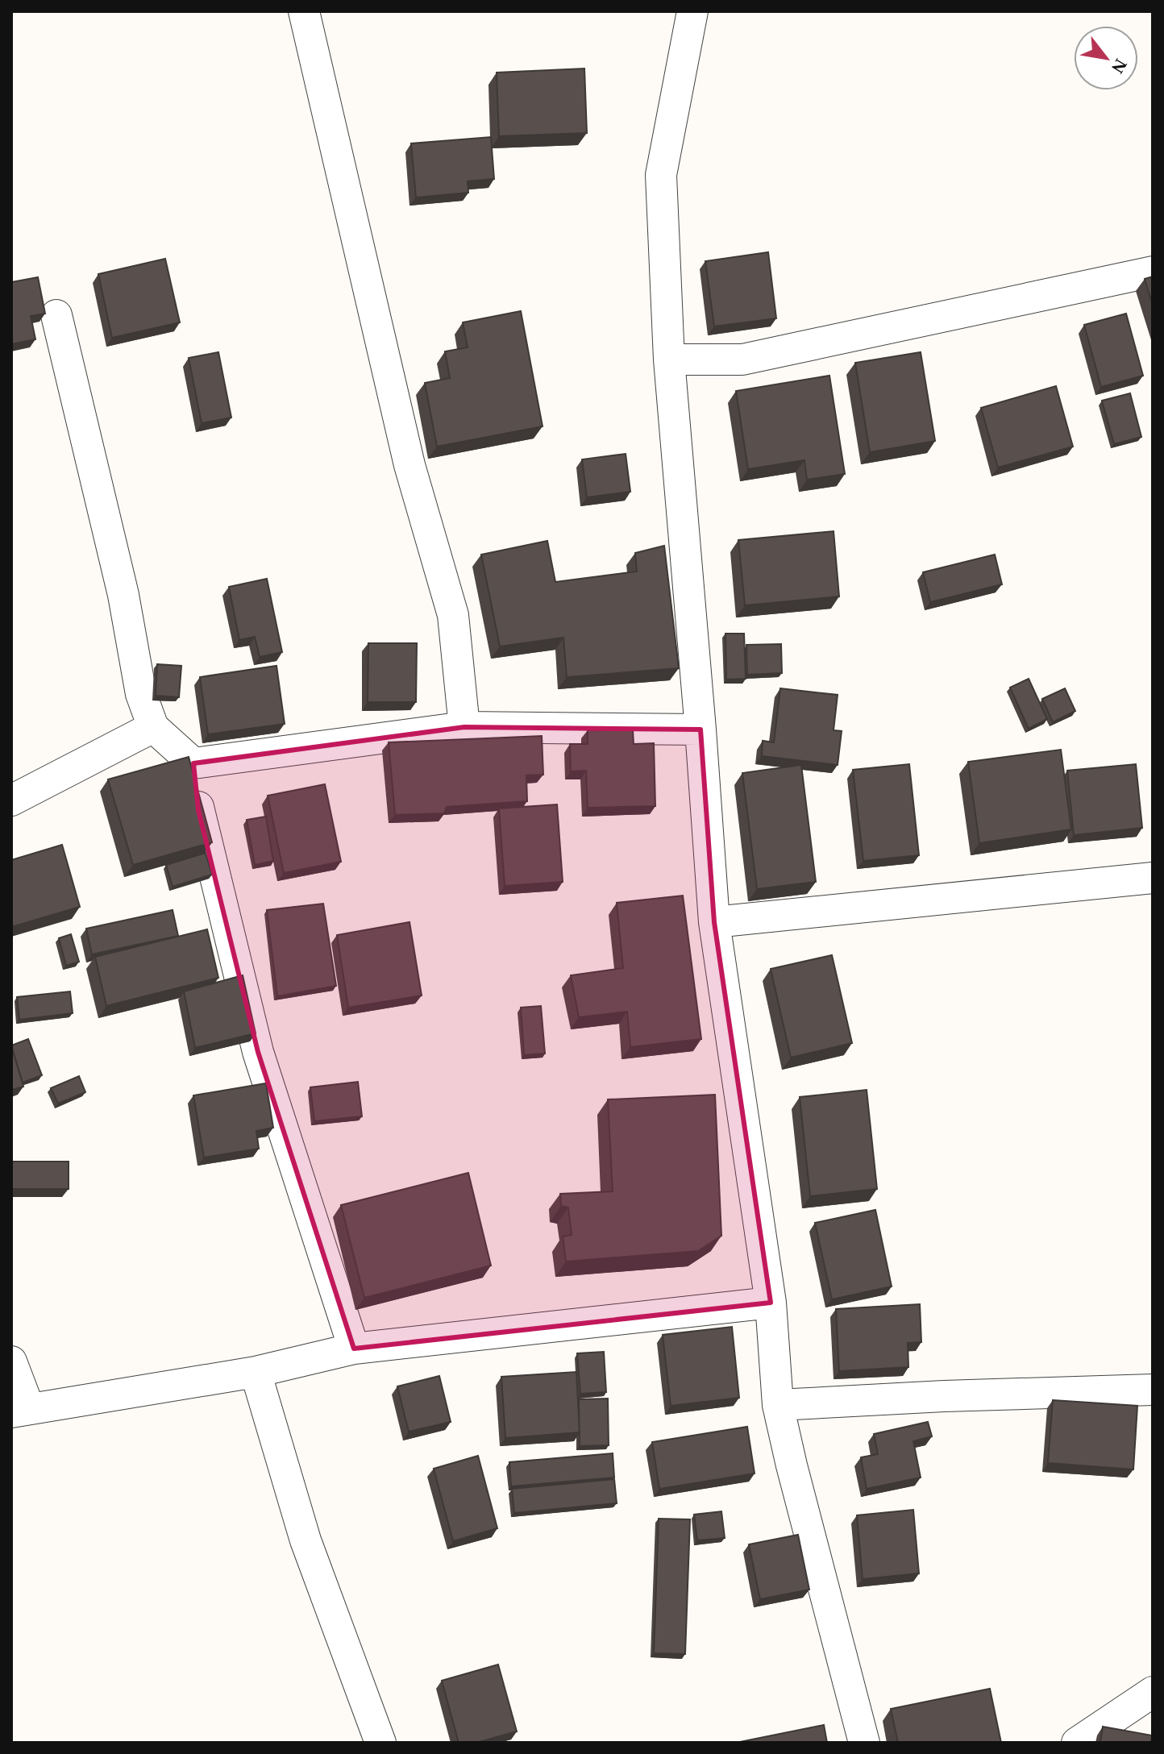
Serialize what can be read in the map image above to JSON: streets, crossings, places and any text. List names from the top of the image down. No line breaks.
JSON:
{"north":"bottom right"}
